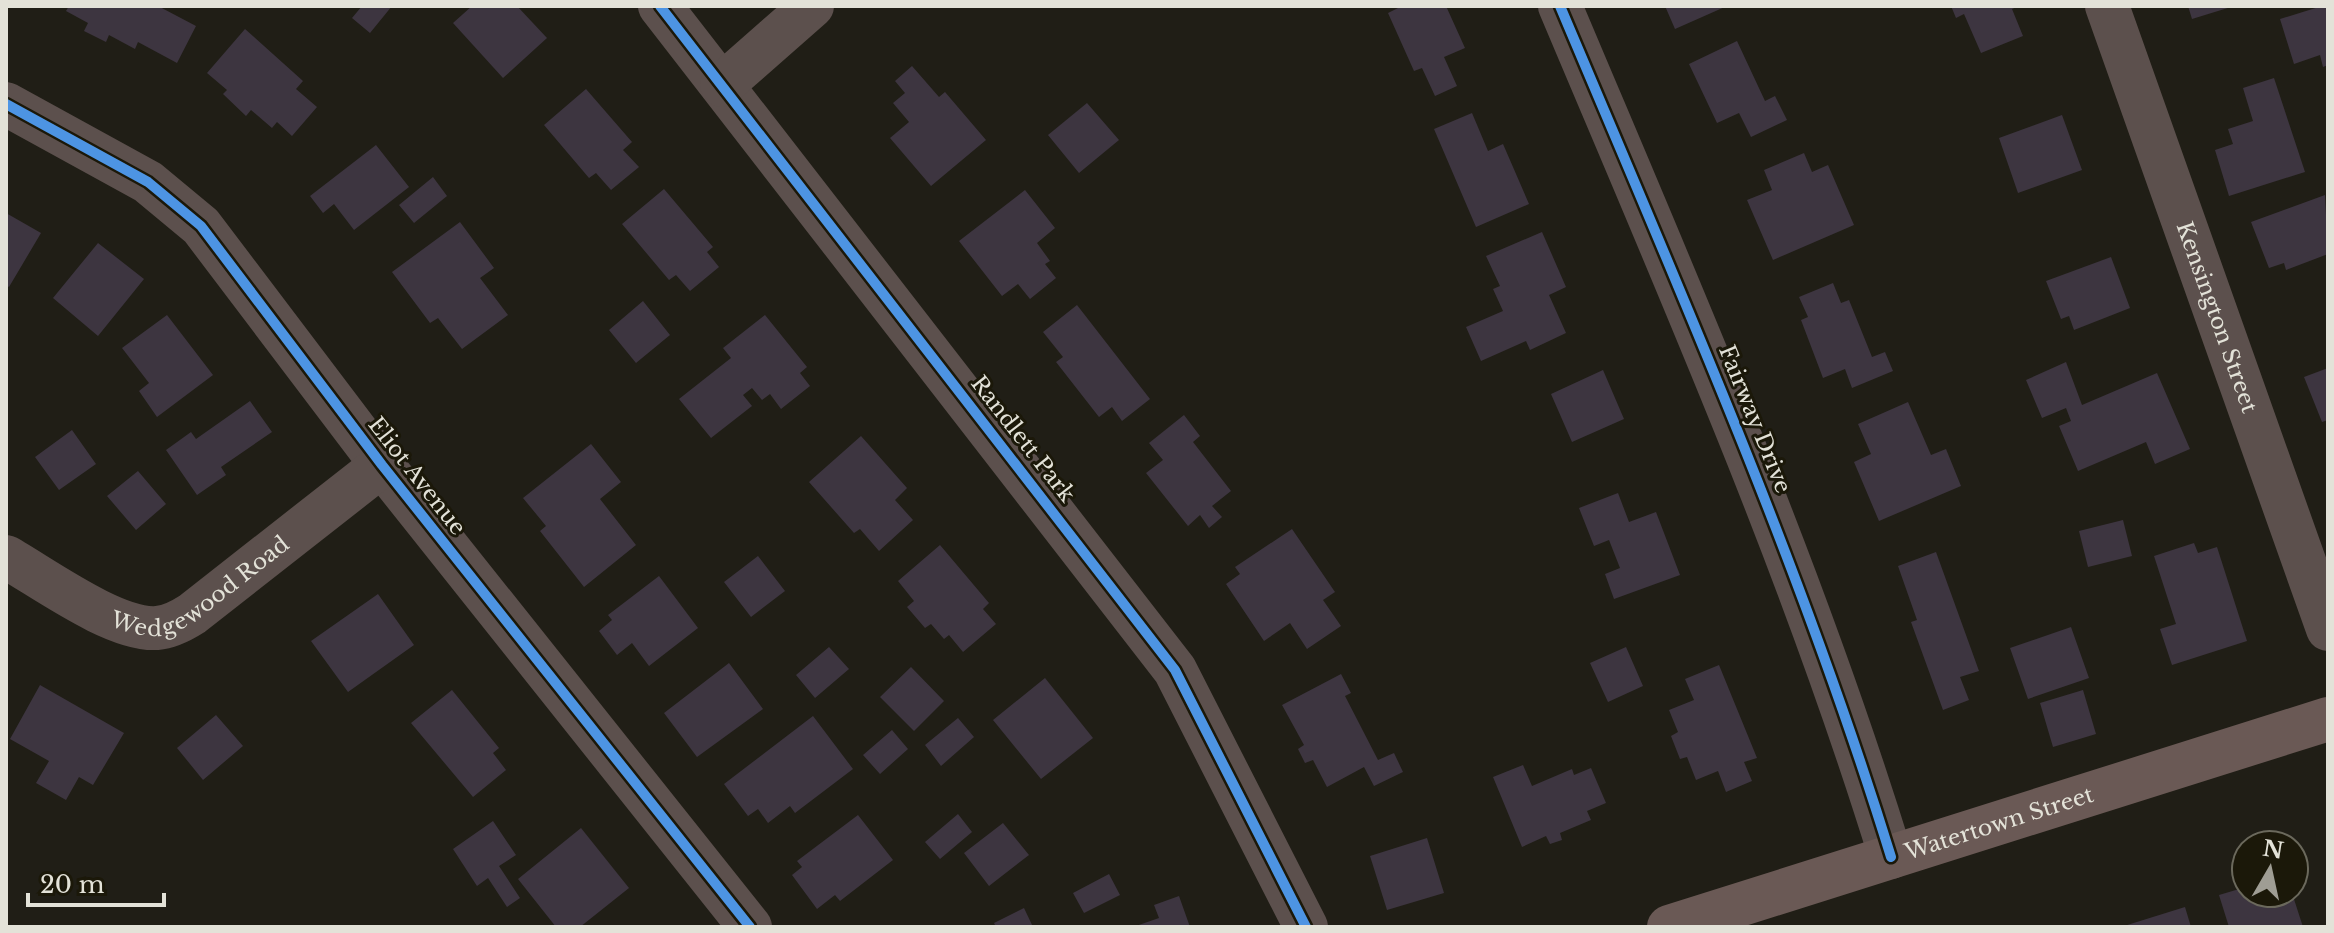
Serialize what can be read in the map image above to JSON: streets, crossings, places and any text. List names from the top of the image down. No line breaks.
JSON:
{"streets":{"main road":["Watertown Street"],"street":["Kensington Street","Fairway Drive","Randlett Park","Eliot Avenue","Wedgewood Road"]},"crossings":[["Fairway Drive","Watertown Street"],["Eliot Avenue","Wedgewood Road"]],"scale_bar":"20 m","north":"top"}
